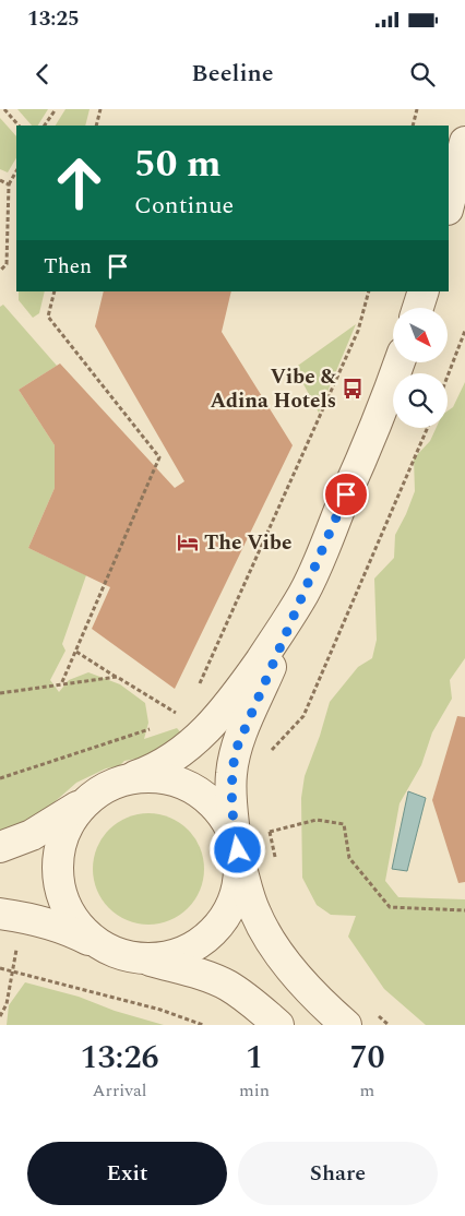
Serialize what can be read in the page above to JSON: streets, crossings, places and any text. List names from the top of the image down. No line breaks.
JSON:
{"places":{"bus stop":["Vibe & Adina Hotels"],"hotel":["The Vibe"]},"north":"bottom right","page":{"status":"13:25","header":"Beeline","turn":["50 m","Continue"],"then":"Then","eta":["13:26","Arrival","1","min","70","m"],"buttons":["Exit","Share"]}}
